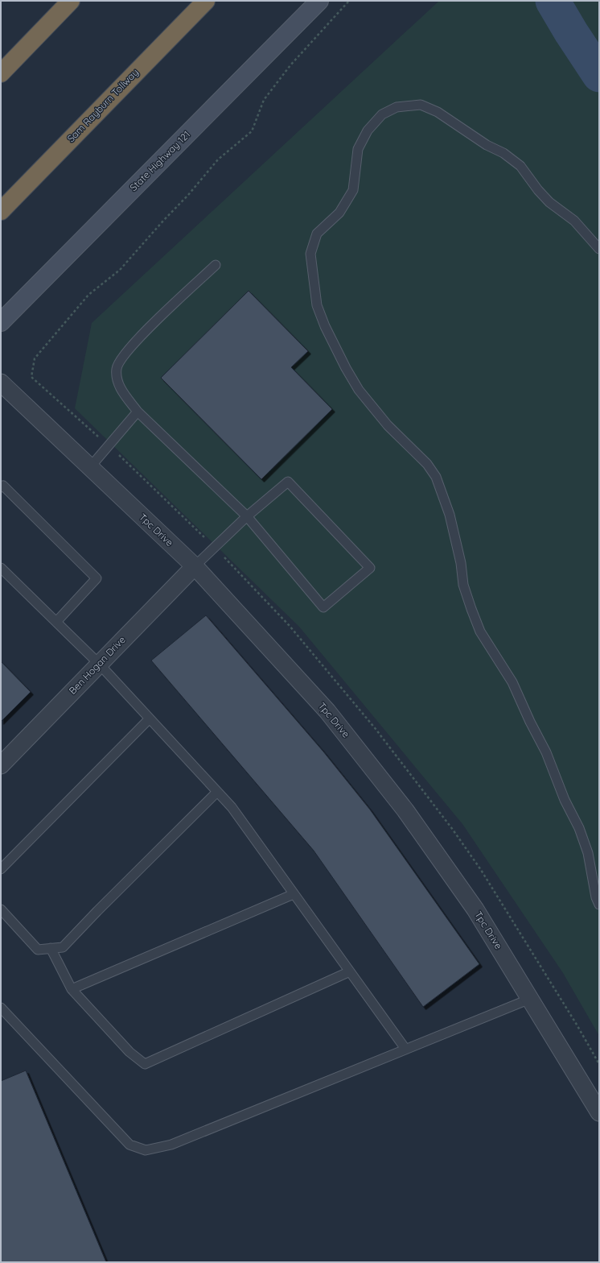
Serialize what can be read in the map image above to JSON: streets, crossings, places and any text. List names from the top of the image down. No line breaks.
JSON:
{"streets":{"highway":["Sam Rayburn Tollway"],"main road":["State Highway 121"],"street":["Tpc Drive","Ben Hogan Drive"]},"crossings":[["Tpc Drive","Ben Hogan Drive"]]}
